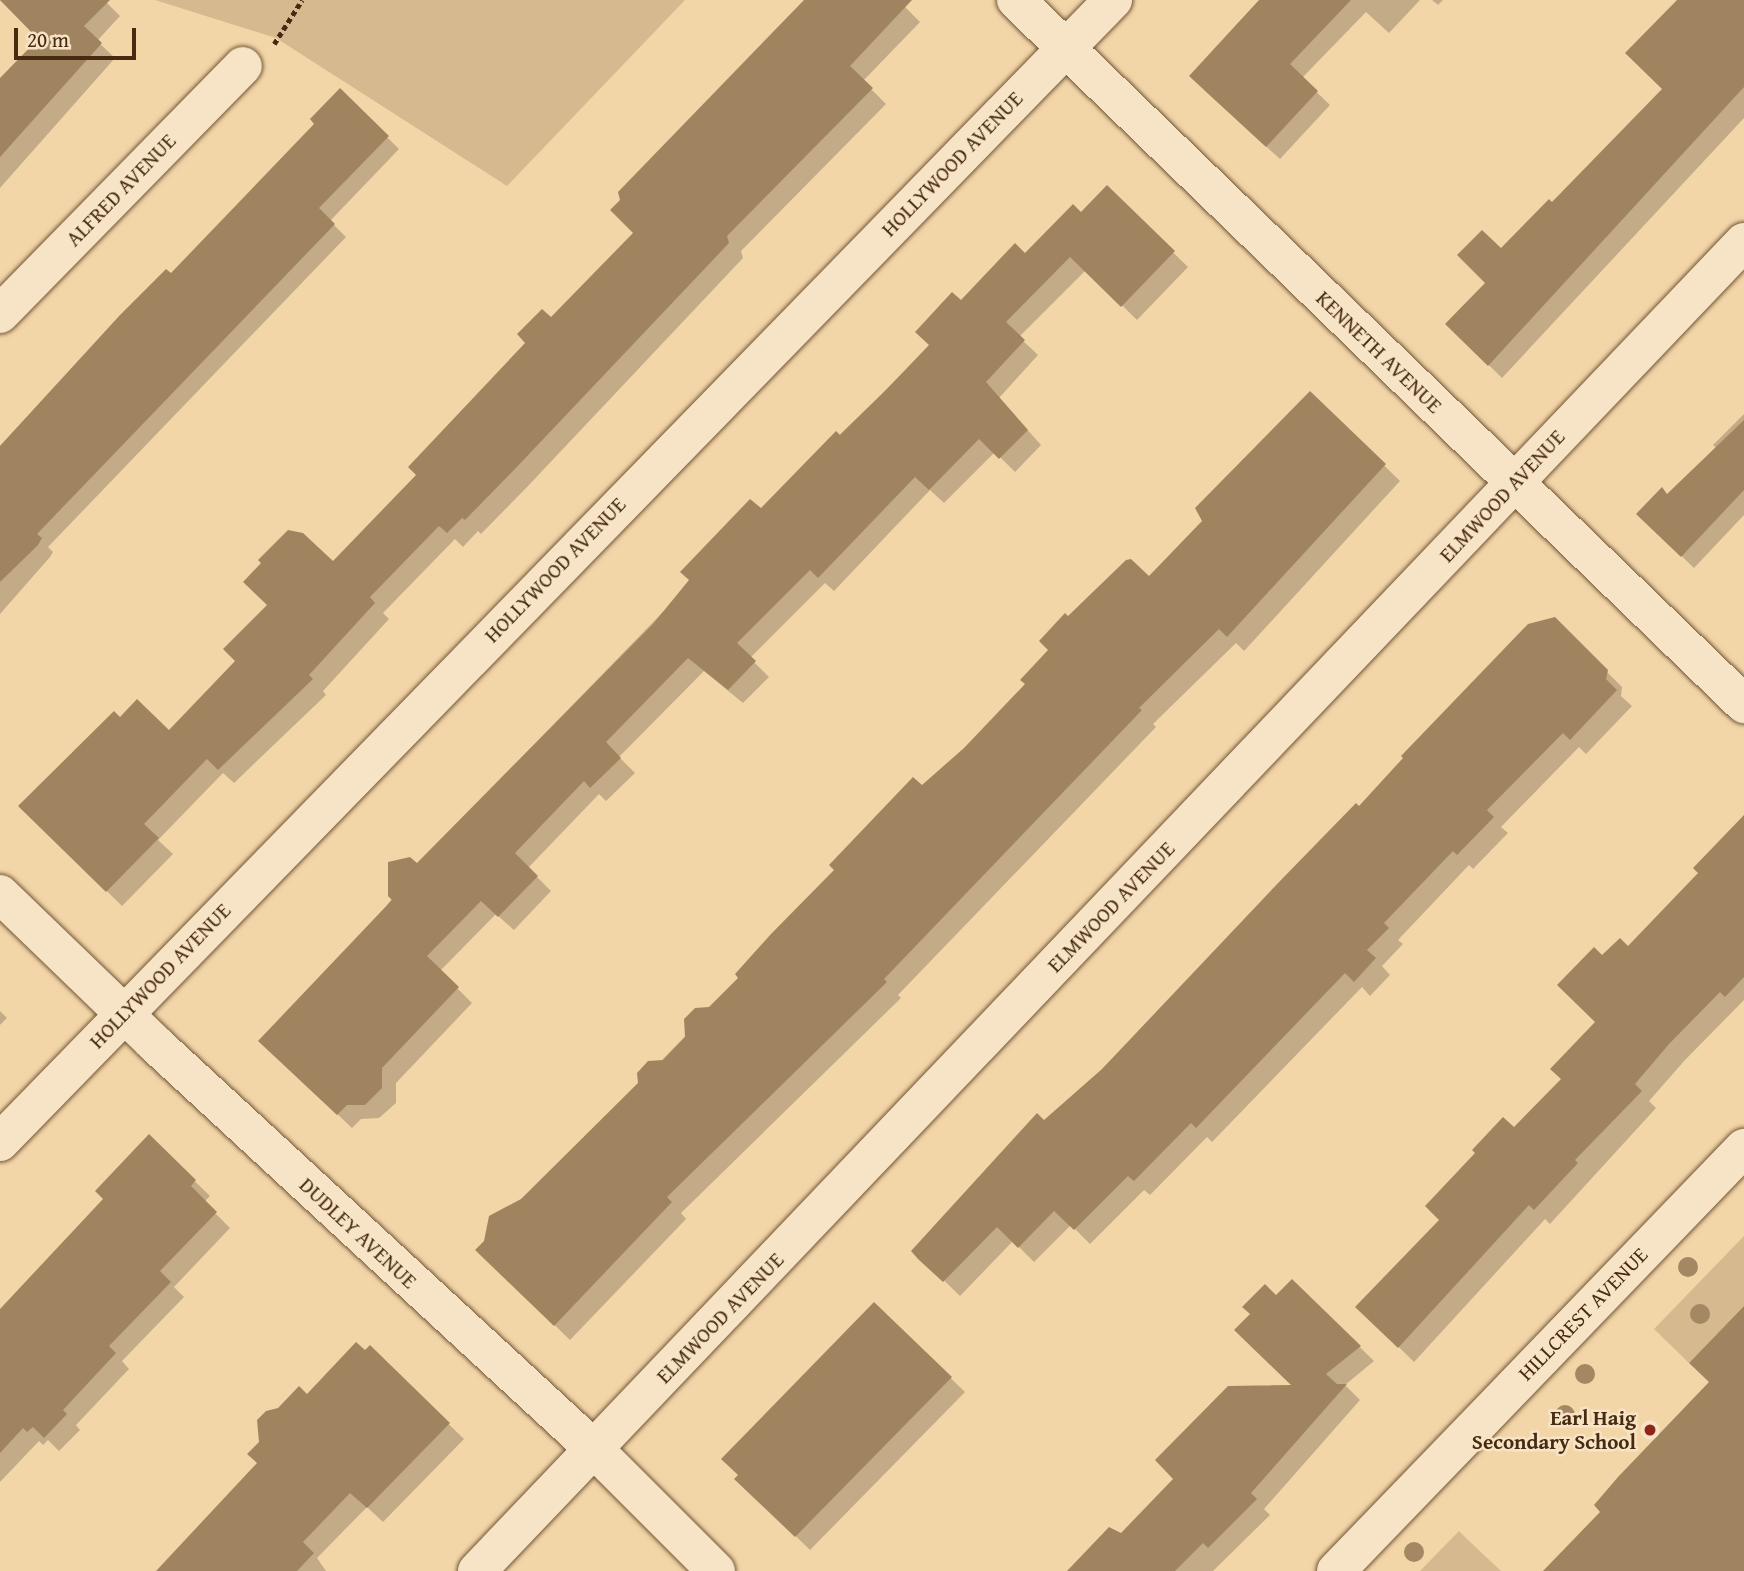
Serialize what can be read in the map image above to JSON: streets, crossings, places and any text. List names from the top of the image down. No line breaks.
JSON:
{"streets":{"street":["HOLLYWOOD AVENUE","ALFRED AVENUE","KENNETH AVENUE","ELMWOOD AVENUE","DUDLEY AVENUE","HILLCREST AVENUE"]},"crossings":[["HOLLYWOOD AVENUE","KENNETH AVENUE"],["HOLLYWOOD AVENUE","DUDLEY AVENUE"],["KENNETH AVENUE","ELMWOOD AVENUE"],["ELMWOOD AVENUE","DUDLEY AVENUE"]],"places":["Earl Haig Secondary School"],"scale_bar":"20 m"}
